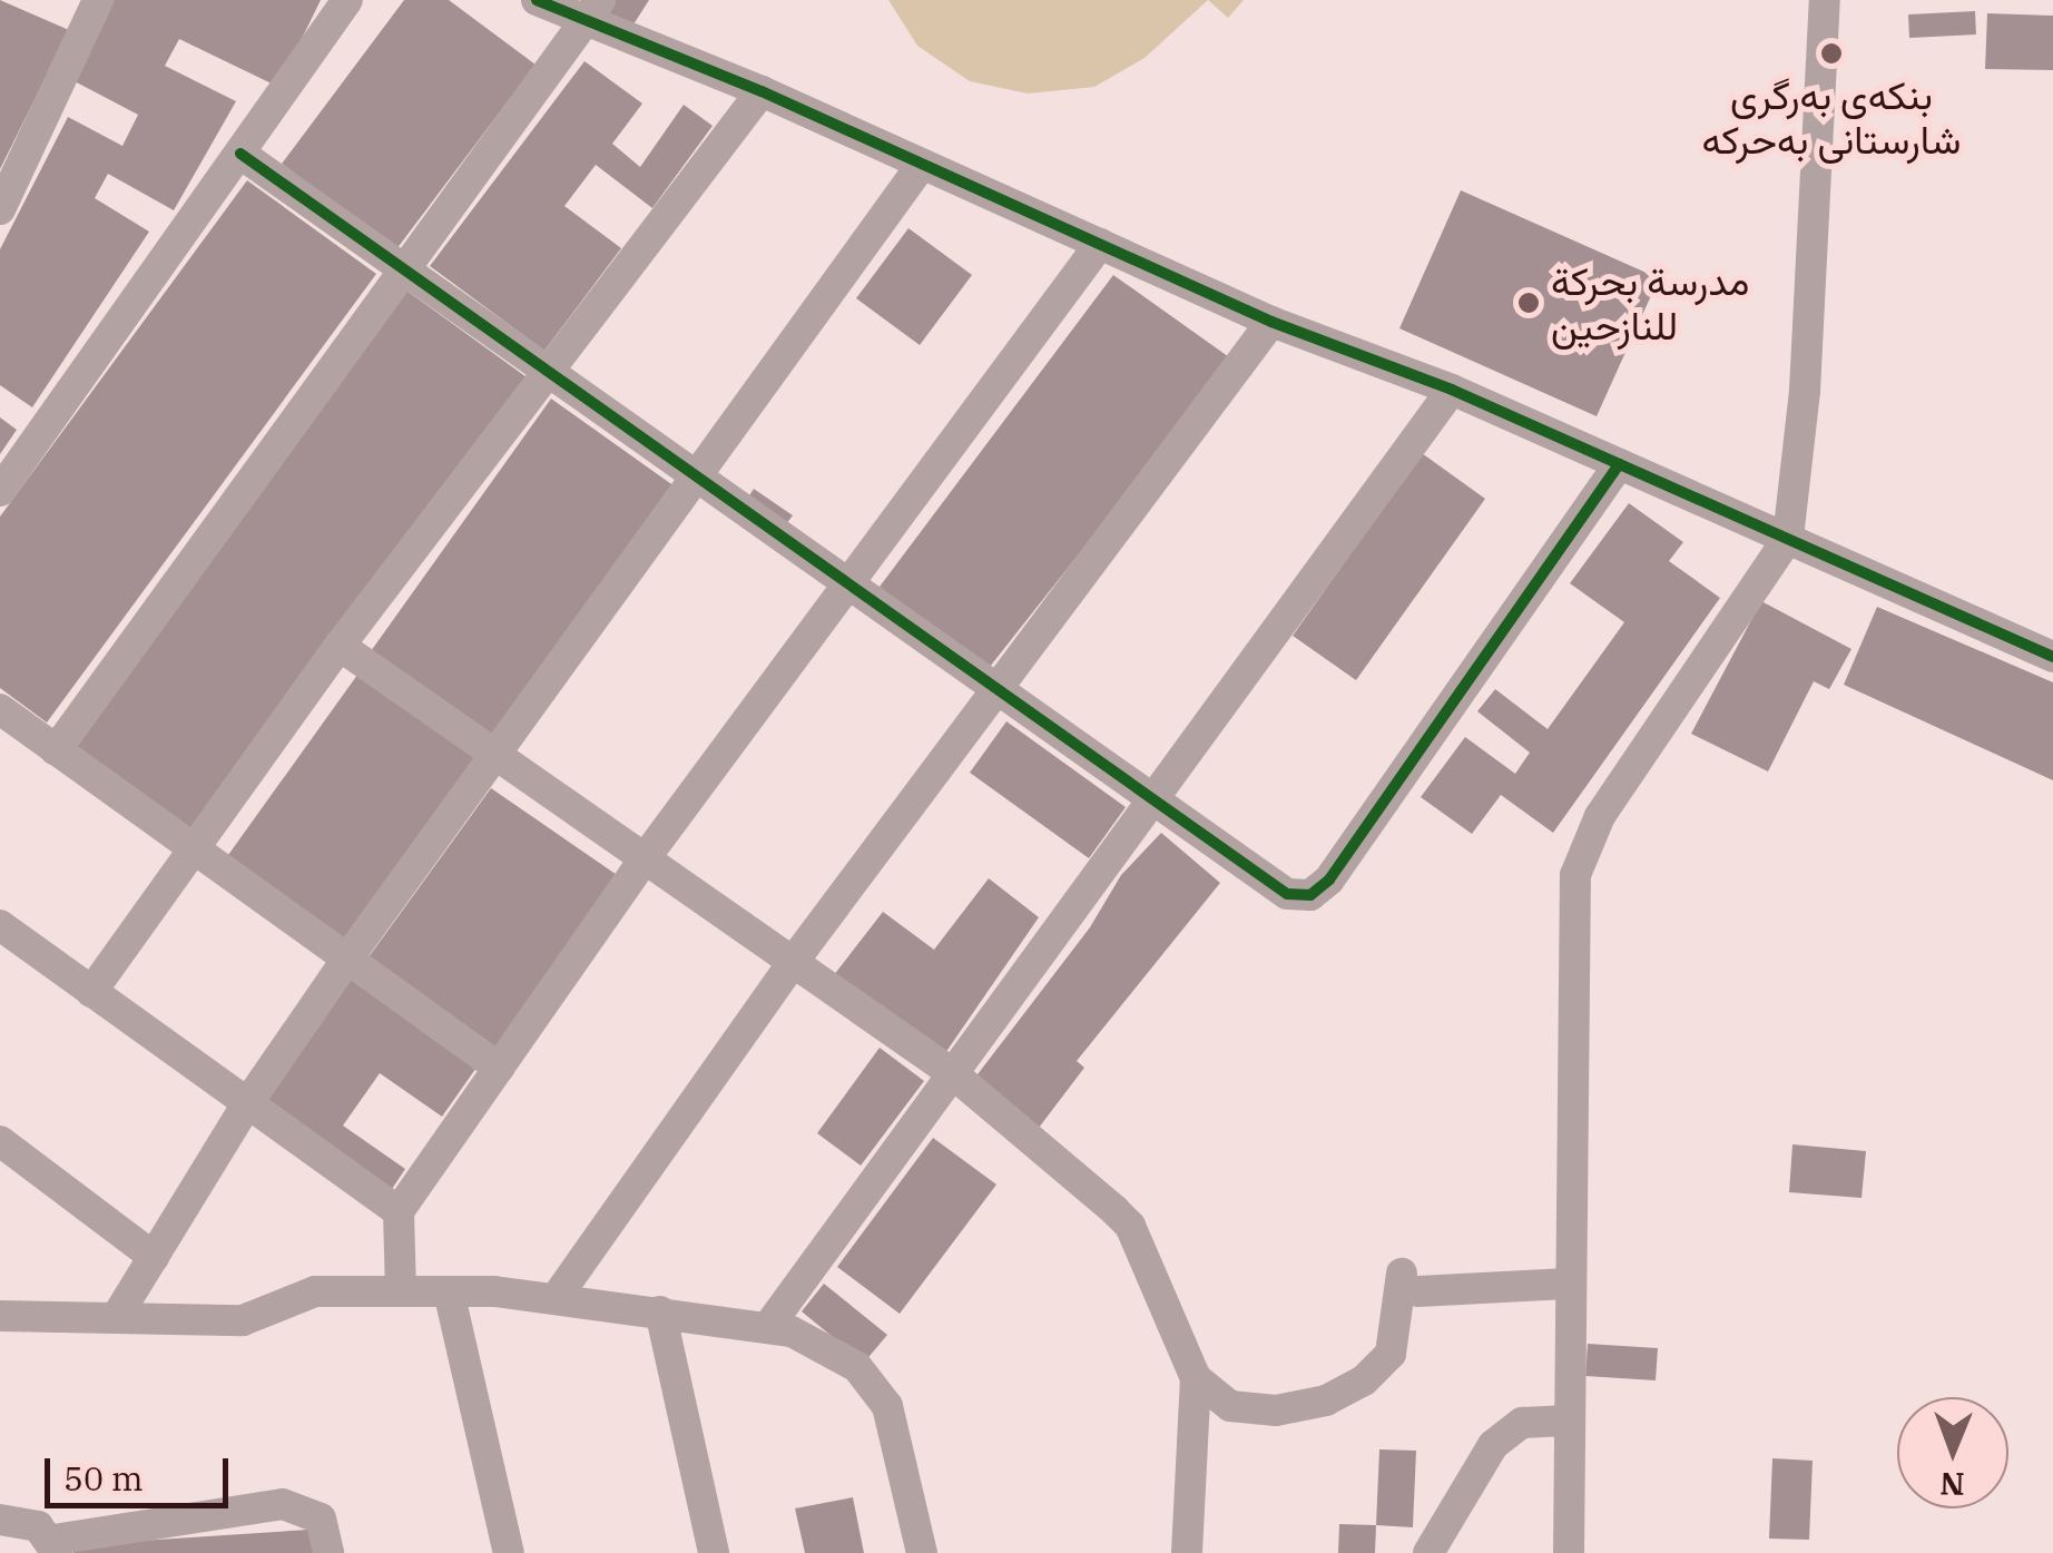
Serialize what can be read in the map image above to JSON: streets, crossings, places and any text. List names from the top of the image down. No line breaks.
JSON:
{"places":["بنکەی بەرگری شارستانی بەحرکە","مدرسة بحركة للنازحين"],"scale_bar":"50 m","north":"bottom"}
